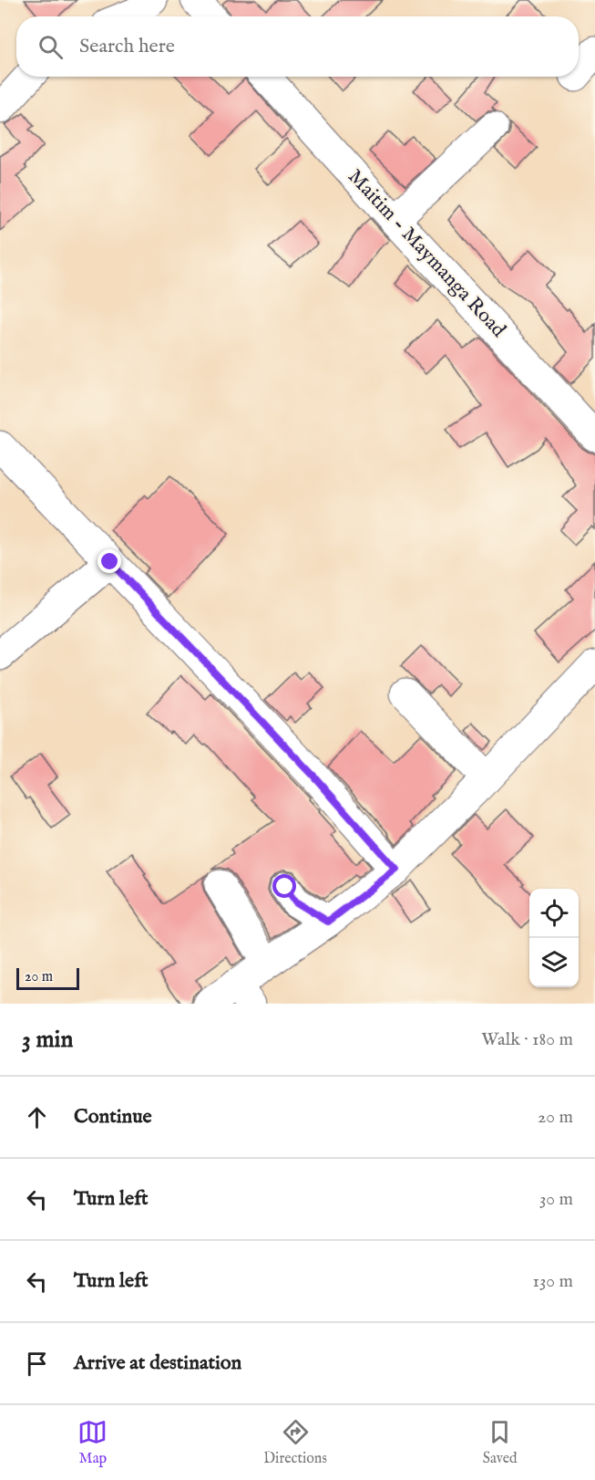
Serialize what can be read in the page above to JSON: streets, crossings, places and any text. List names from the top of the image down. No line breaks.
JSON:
{"streets":{"street":["Maitim - Maymanga Road"]},"scale_bar":"20 m","page":{"search":"Search here","scale":"20 m","heading":["3 min","Walk · 180 m"],"list":[["Continue","20 m"],["Turn left","30 m"],["Turn left","130 m"],"Arrive at destination"],"nav":["Map","Directions","Saved"]}}
